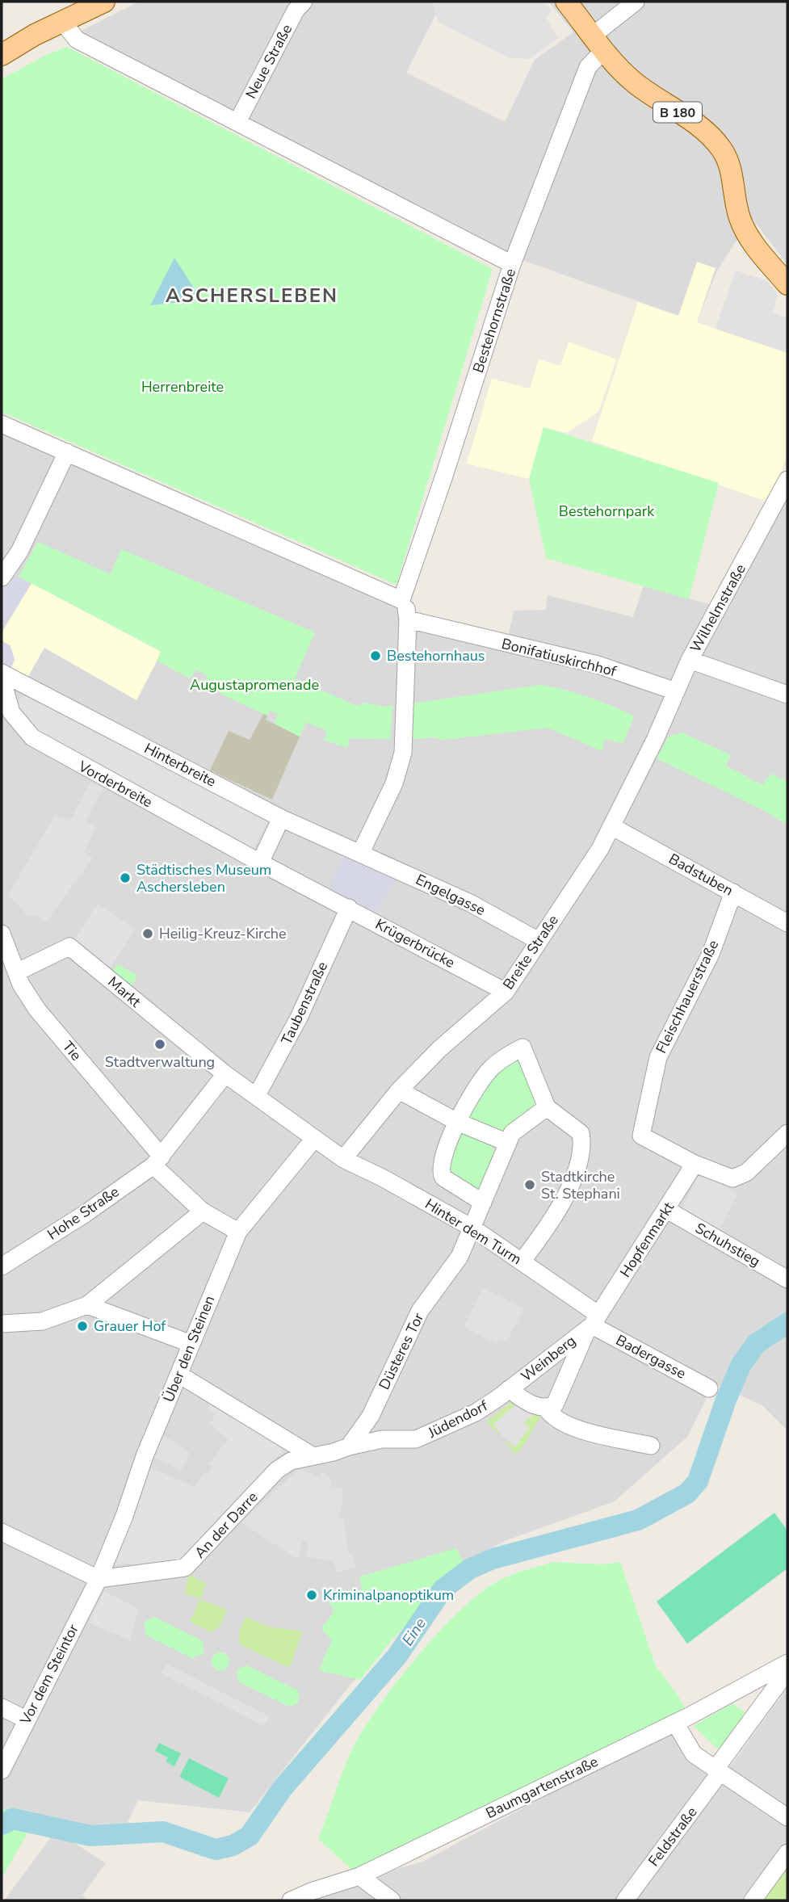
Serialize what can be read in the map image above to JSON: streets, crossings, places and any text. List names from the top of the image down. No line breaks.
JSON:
{"streets":{"main road":["B 180"],"street":["Neue Straße","Bestehornstraße","Wilhelmstraße","Bonifatiuskirchhof","Hinterbreite","Vorderbreite","Badstuben","Engelgasse","Krügerbrücke","Breite Straße","Markt","Fleischhauerstraße","Taubenstraße","Tie","Hohe Straße","Hinter dem Turm","Hopfenmarkt","Schuhstieg","Über den Steinen","Düsteres Tor","Badergasse","Weinberg","Jüdendorf","An der Darre","Vor dem Steintor","Baumgartenstraße","Feldstraße"]},"crossings":[["B 180","Bestehornstraße"],["Wilhelmstraße","Bonifatiuskirchhof"],["Wilhelmstraße","Breite Straße"],["Hinterbreite","Engelgasse"],["Vorderbreite","Krügerbrücke"],["Badstuben","Breite Straße"],["Badstuben","Fleischhauerstraße"],["Engelgasse","Breite Straße"],["Krügerbrücke","Breite Straße"],["Krügerbrücke","Taubenstraße"],["Breite Straße","Markt"],["Breite Straße","Hinter dem Turm"],["Markt","Taubenstraße"],["Markt","Tie"],["Markt","Hinter dem Turm"],["Markt","Über den Steinen"],["Fleischhauerstraße","Hopfenmarkt"],["Tie","Hohe Straße"],["Tie","Über den Steinen"],["Hinter dem Turm","Hopfenmarkt"],["Hinter dem Turm","Düsteres Tor"],["Hinter dem Turm","Badergasse"],["Hinter dem Turm","Weinberg"],["Hopfenmarkt","Schuhstieg"],["Hopfenmarkt","Badergasse"],["Hopfenmarkt","Weinberg"],["Über den Steinen","An der Darre"],["Über den Steinen","Vor dem Steintor"],["Düsteres Tor","An der Darre"],["Badergasse","Weinberg"],["Weinberg","Jüdendorf"],["Jüdendorf","An der Darre"],["An der Darre","Vor dem Steintor"],["Baumgartenstraße","Feldstraße"]],"districts":["ASCHERSLEBEN"],"water":["Eine"],"parks":["Herrenbreite","Bestehornpark","Augustapromenade"],"places":["Bestehornhaus","Städtisches Museum Aschersleben","Heilig-Kreuz-Kirche","Stadtverwaltung","Stadtkirche St. Stephani","Grauer Hof","Kriminalpanoptikum"]}
